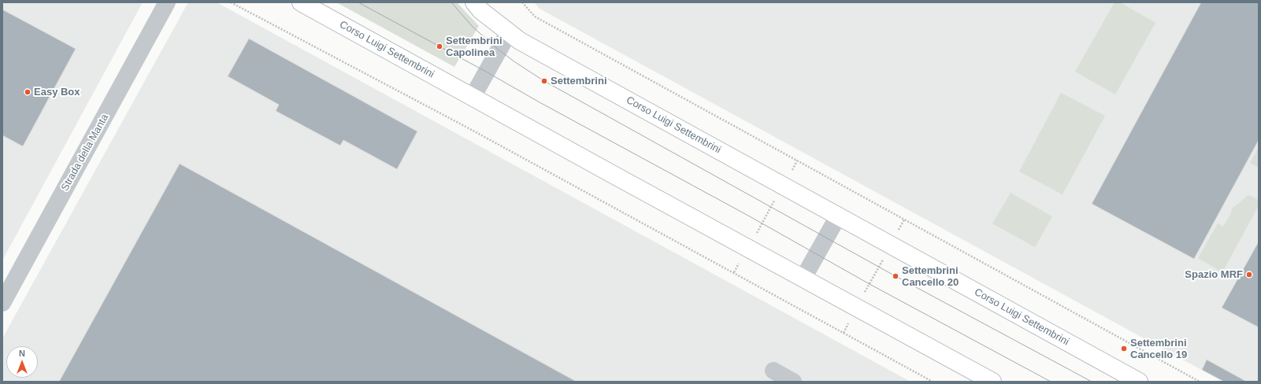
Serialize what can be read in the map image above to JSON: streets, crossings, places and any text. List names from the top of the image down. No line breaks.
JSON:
{"streets":{"main road":["Corso Luigi Settembrini"],"street":["Strada della Manta"]},"places":["Settembrini Capolinea","Settembrini","Easy Box","Spazio MRF","Settembrini Cancello 20","Settembrini Cancello 19"],"north":"top"}
